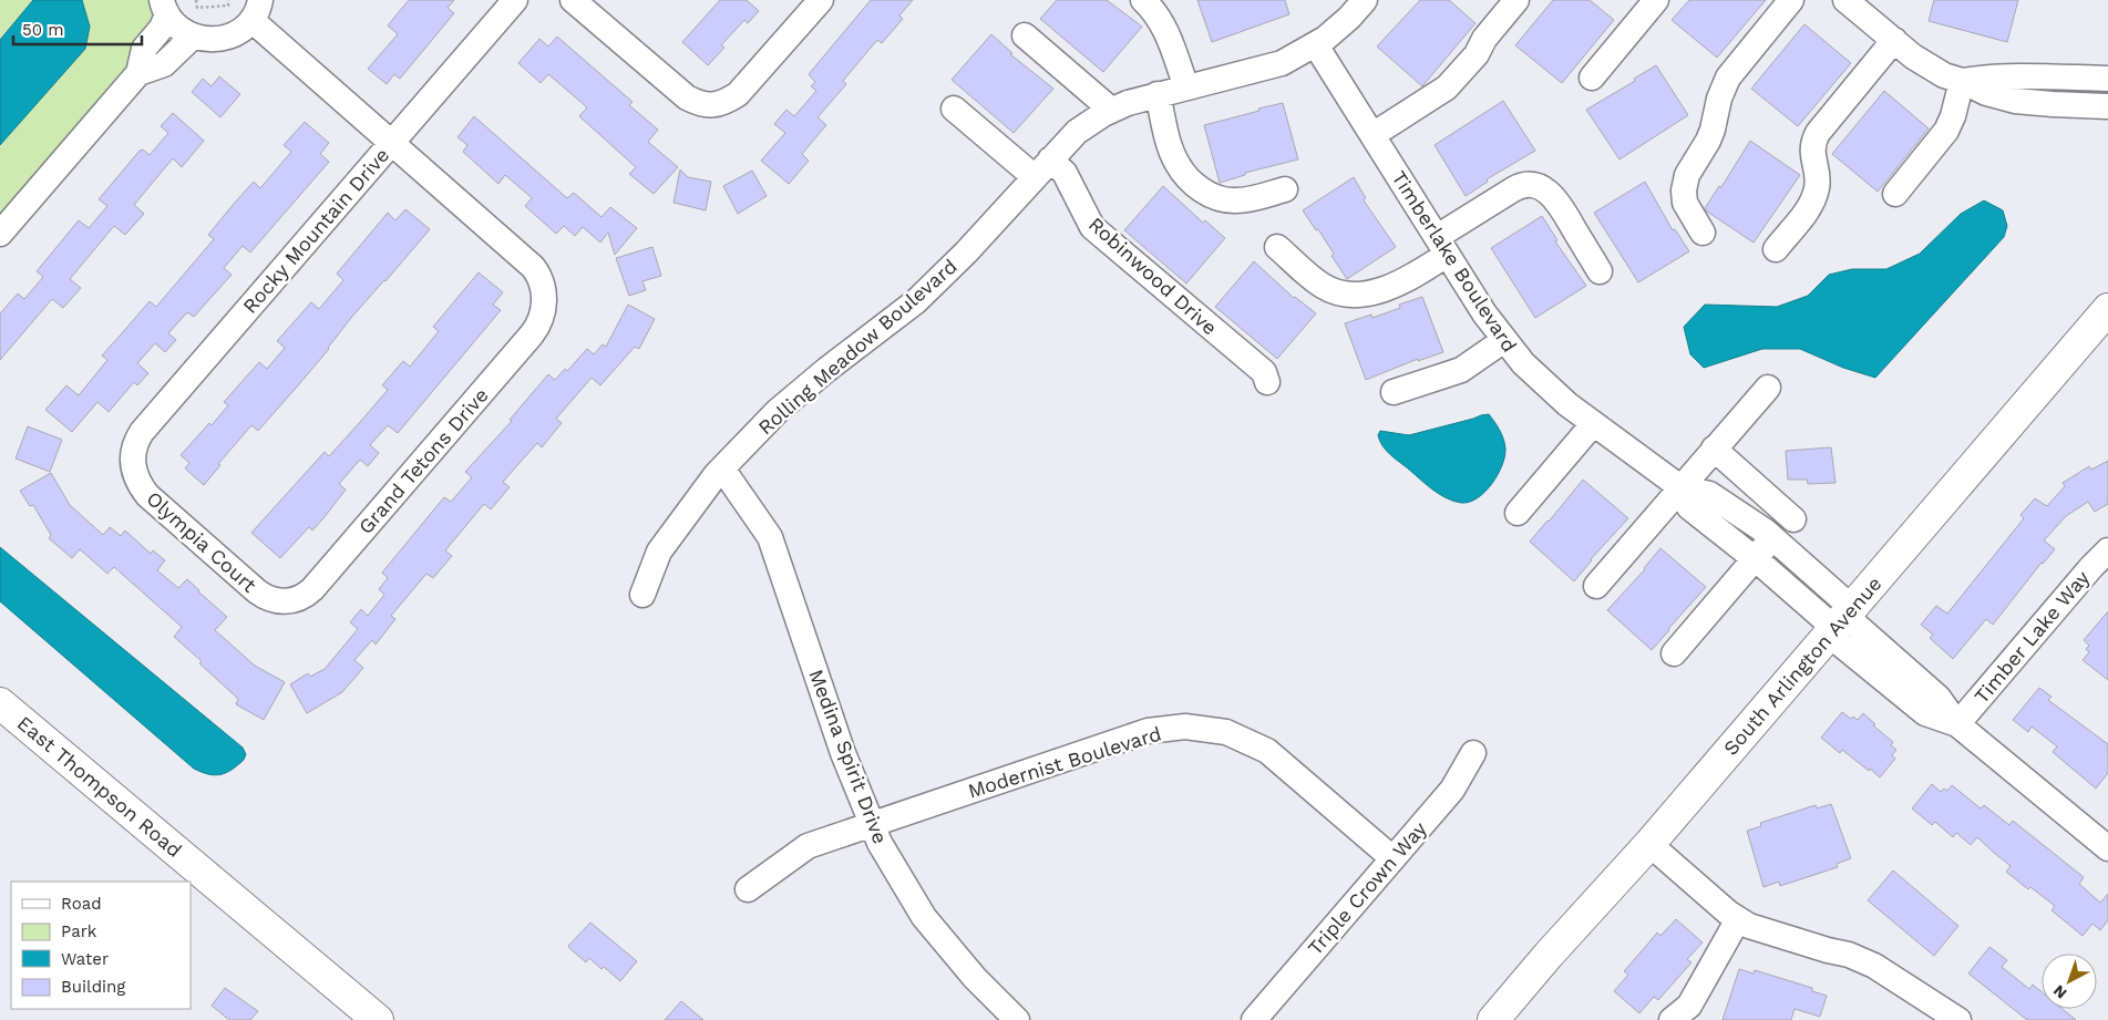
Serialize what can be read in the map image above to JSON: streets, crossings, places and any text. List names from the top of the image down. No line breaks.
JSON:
{"streets":{"main road":["South Arlington Avenue","East Thompson Road"],"street":["Rocky Mountain Drive","Timberlake Boulevard","Robinwood Drive","Rolling Meadow Boulevard","Grand Tetons Drive","Olympia Court","Timber Lake Way","Medina Spirit Drive","Modernist Boulevard","Triple Crown Way"]},"crossings":[["Rocky Mountain Drive","Grand Tetons Drive"],["Rocky Mountain Drive","Olympia Court"],["Timberlake Boulevard","Rolling Meadow Boulevard"],["Robinwood Drive","Rolling Meadow Boulevard"],["Rolling Meadow Boulevard","Medina Spirit Drive"],["Grand Tetons Drive","Olympia Court"],["Medina Spirit Drive","Modernist Boulevard"],["Modernist Boulevard","Triple Crown Way"]],"legend":["Road","Park","Water","Building"],"scale_bar":"50 m","north":"bottom left"}
